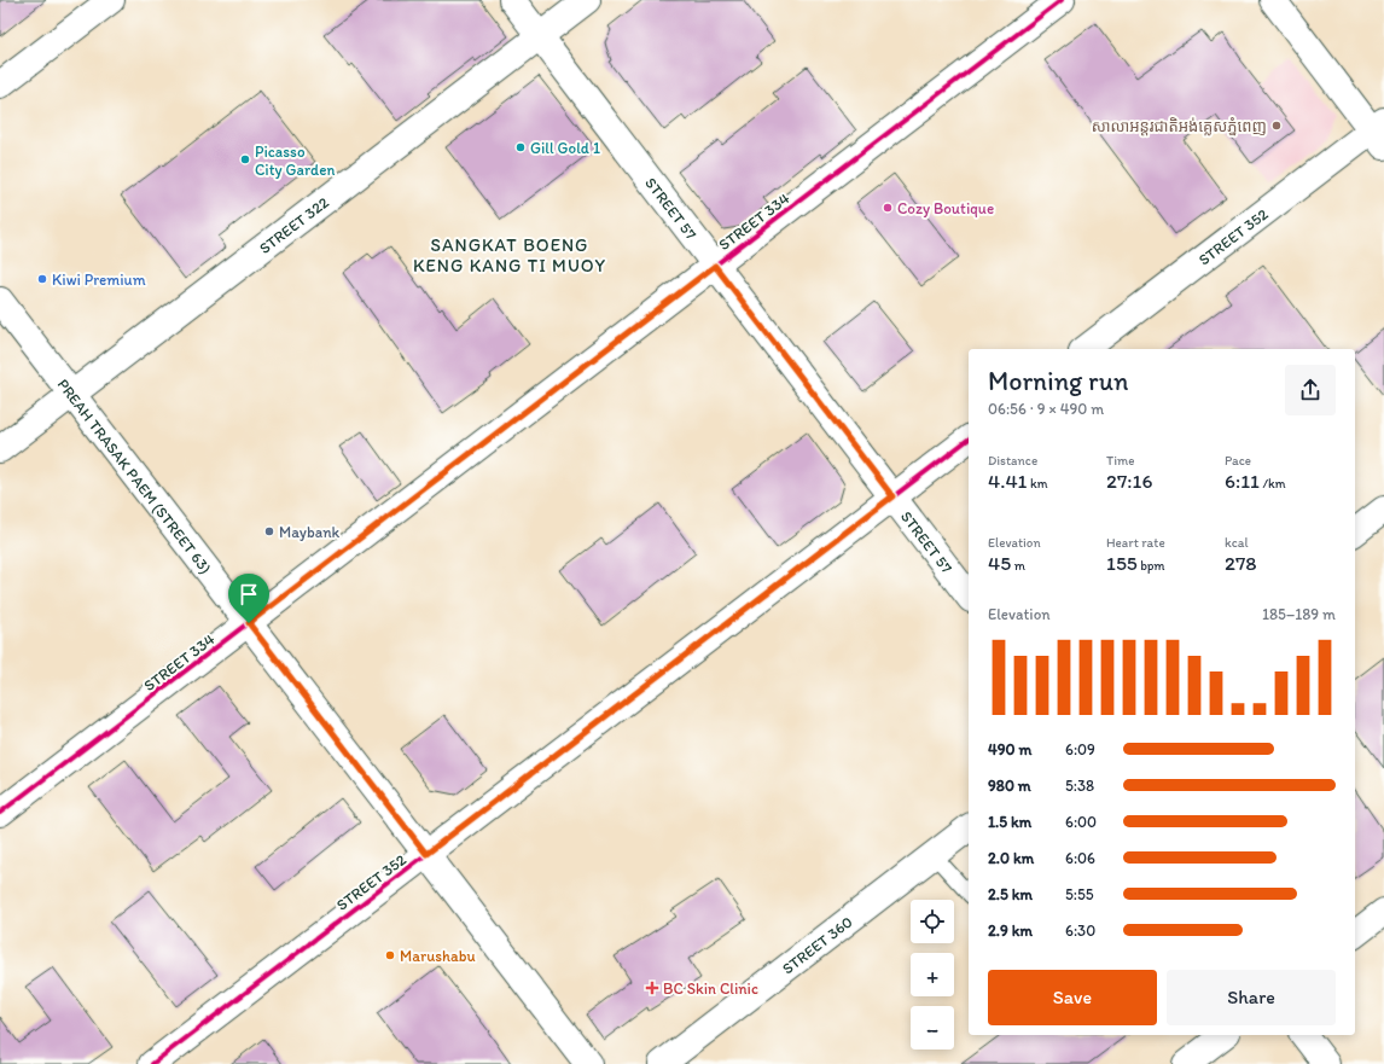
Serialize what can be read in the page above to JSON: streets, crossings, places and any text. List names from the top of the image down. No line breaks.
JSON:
{"streets":{"street":["STREET 57","STREET 334","STREET 322","STREET 352","PREAH TRASAK PAEM (STREET 63)","STREET 360"]},"crossings":[["STREET 57","STREET 334"],["STREET 57","STREET 322"],["STREET 57","STREET 352"],["STREET 334","PREAH TRASAK PAEM (STREET 63)"],["STREET 322","PREAH TRASAK PAEM (STREET 63)"],["STREET 352","PREAH TRASAK PAEM (STREET 63)"]],"districts":["SANGKAT BOENG KENG KANG TI MUOY"],"places":{"other":["សាលាអន្តរជាតិអង់គ្លេសភ្នំពេញ","Gill Gold 1","Picasso City Garden","Cozy Boutique","Kiwi Premium","Maybank","Marushabu"],"health":["BC Skin Clinic"]},"page":{"heading":["Morning run","06:56 · 9 × 490 m"],"stats":[["Distance","4.41 km"],["Time","27:16"],["Pace","6:11 /km"],["Elevation","45 m"],["Heart rate","155 bpm"],["kcal","278"]],"chart":["Elevation","185–189 m"],"list":[{"name":"490 m","note":"6:09"},{"name":"980 m","note":"5:38"},{"name":"1.5 km","note":"6:00"},{"name":"2.0 km","note":"6:06"},{"name":"2.5 km","note":"5:55"},{"name":"2.9 km","note":"6:30"}],"map_buttons":["+","−"],"buttons":["Save","Share"]}}
